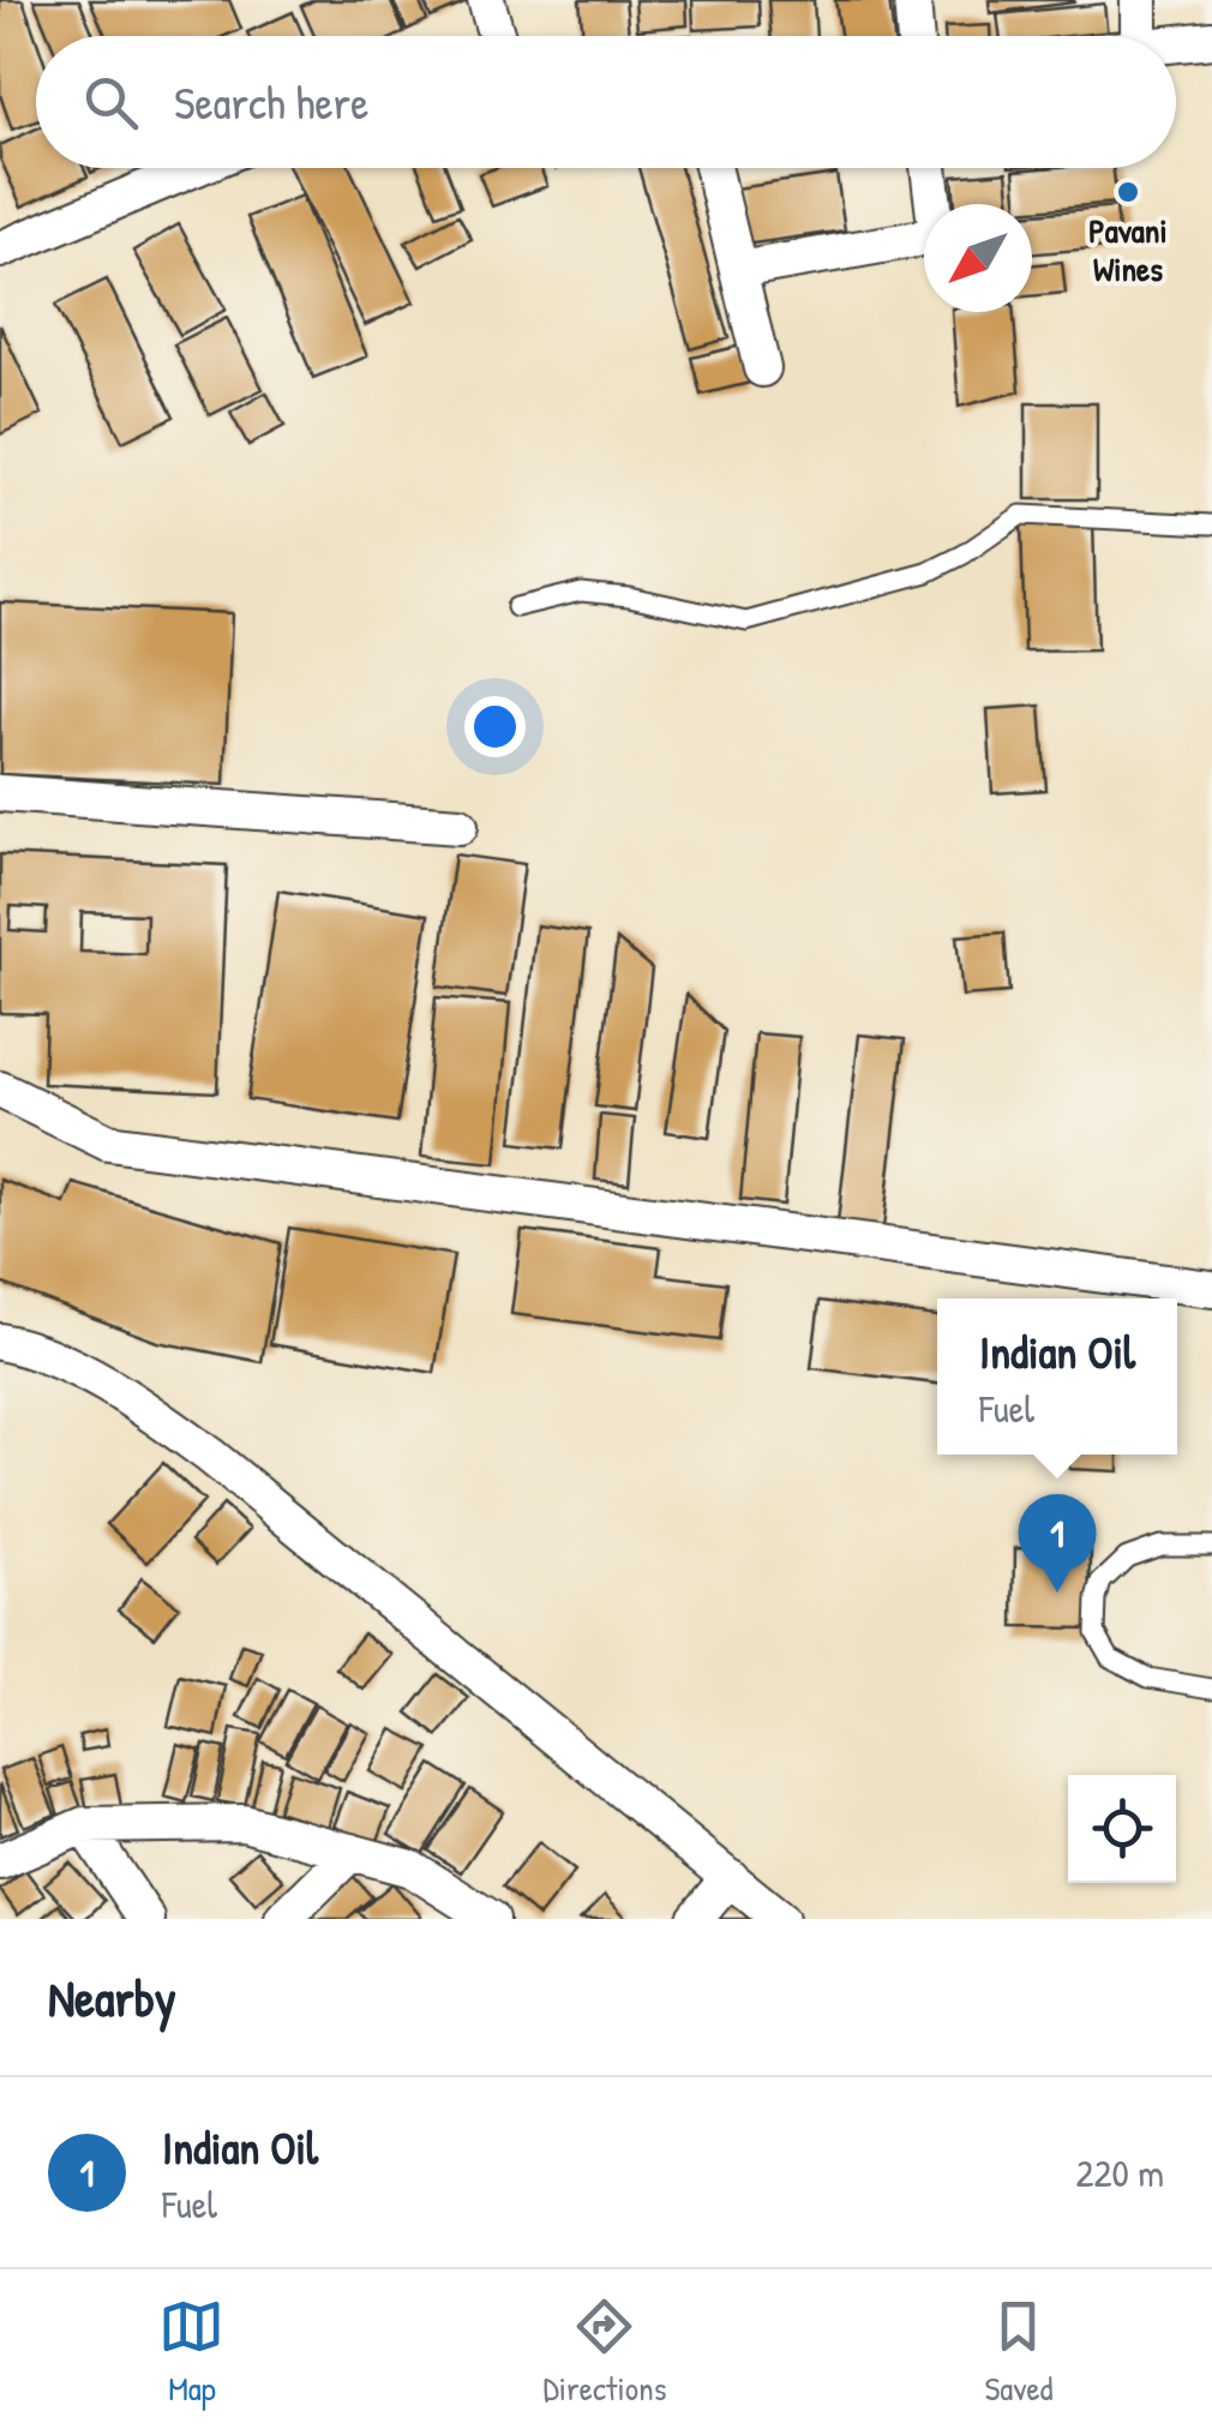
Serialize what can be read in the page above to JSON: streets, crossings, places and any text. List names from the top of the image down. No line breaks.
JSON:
{"places":["Pavani Wines"],"north":"bottom left","page":{"search":"Search here","popup":["Indian Oil","Fuel"],"pins":"1","heading":"Nearby","list":[{"mark":"1","name":"Indian Oil","note":"Fuel","value":"220 m"}],"nav":["Map","Directions","Saved"]}}
